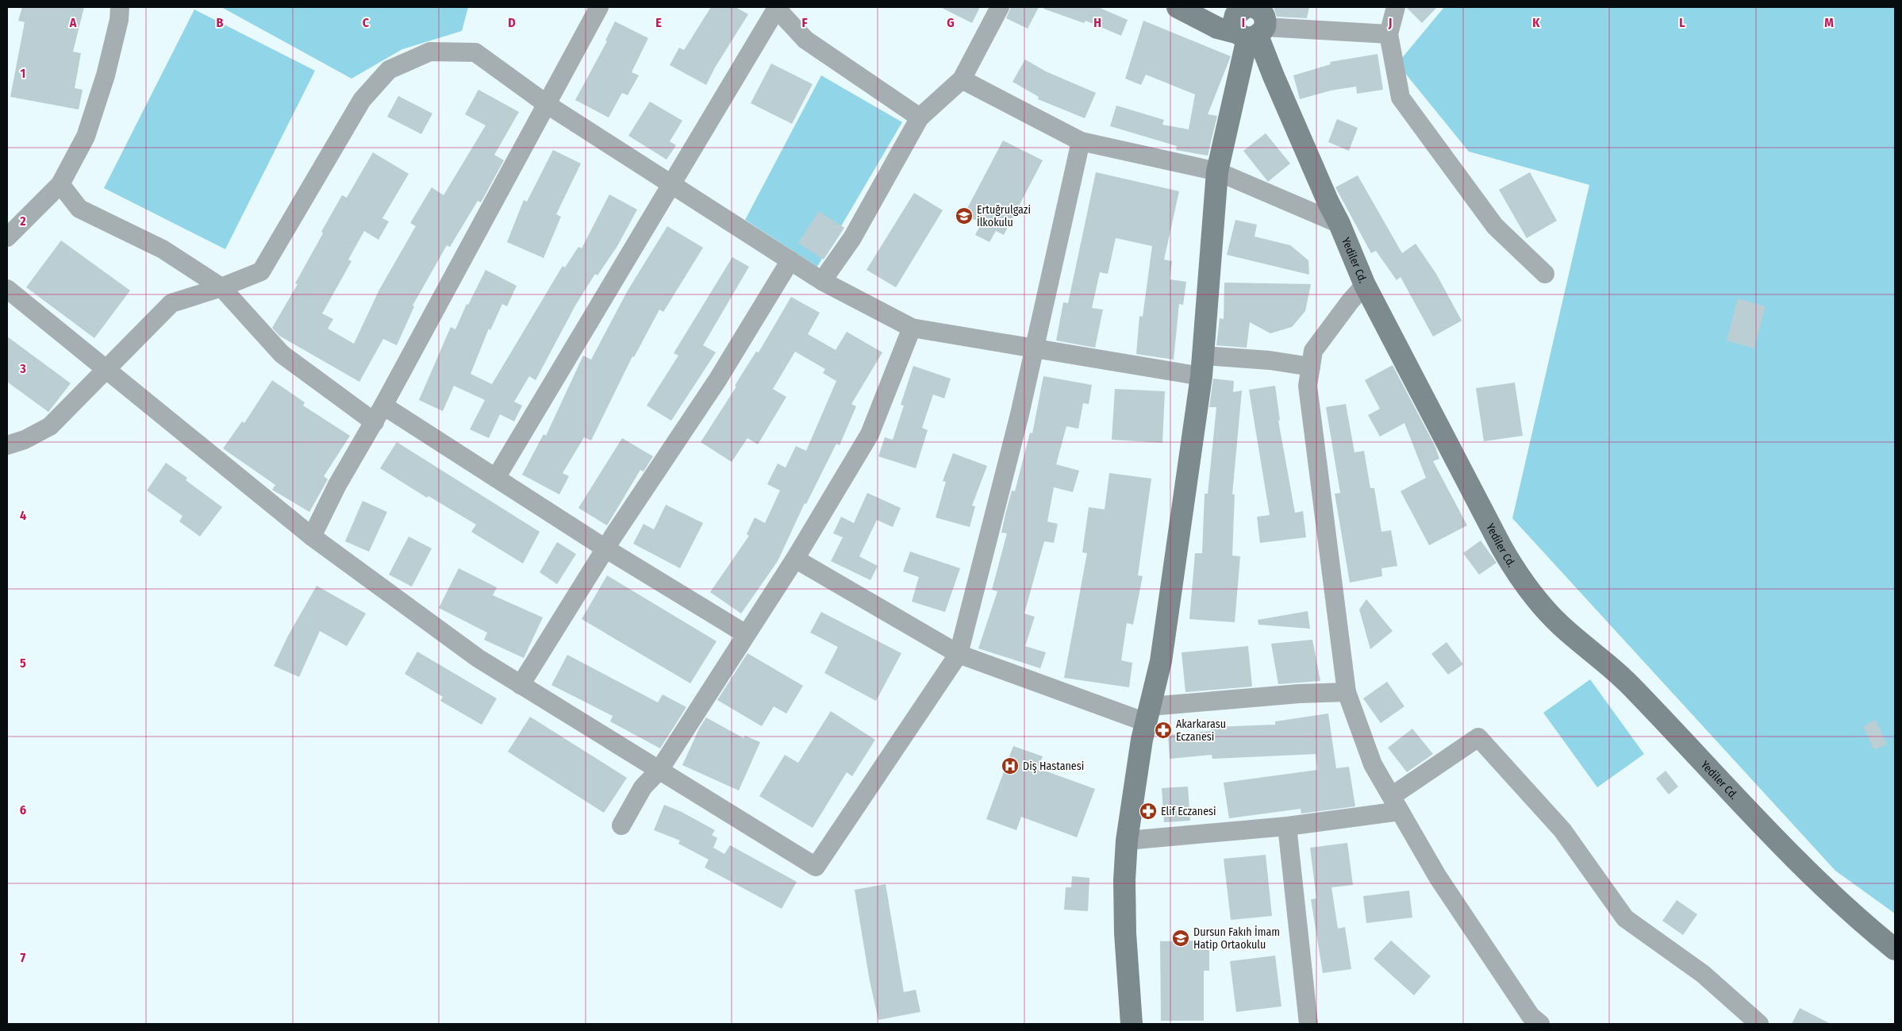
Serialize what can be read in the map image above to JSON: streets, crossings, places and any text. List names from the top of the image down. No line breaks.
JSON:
{"streets":{"street":["Yediler Cd."]},"places":{"school or university":["Ertuğrulgazi İlkokulu","Dursun Fakıh İmam Hatip Ortaokulu"],"pharmacy":["Akarkarasu Eczanesi","Elif Eczanesi"],"hospital":["Diş Hastanesi"]},"grid":{"columns":["A","B","C","D","E","F","G","H","I","J","K","L","M"],"rows":["1","2","3","4","5","6","7"]}}
